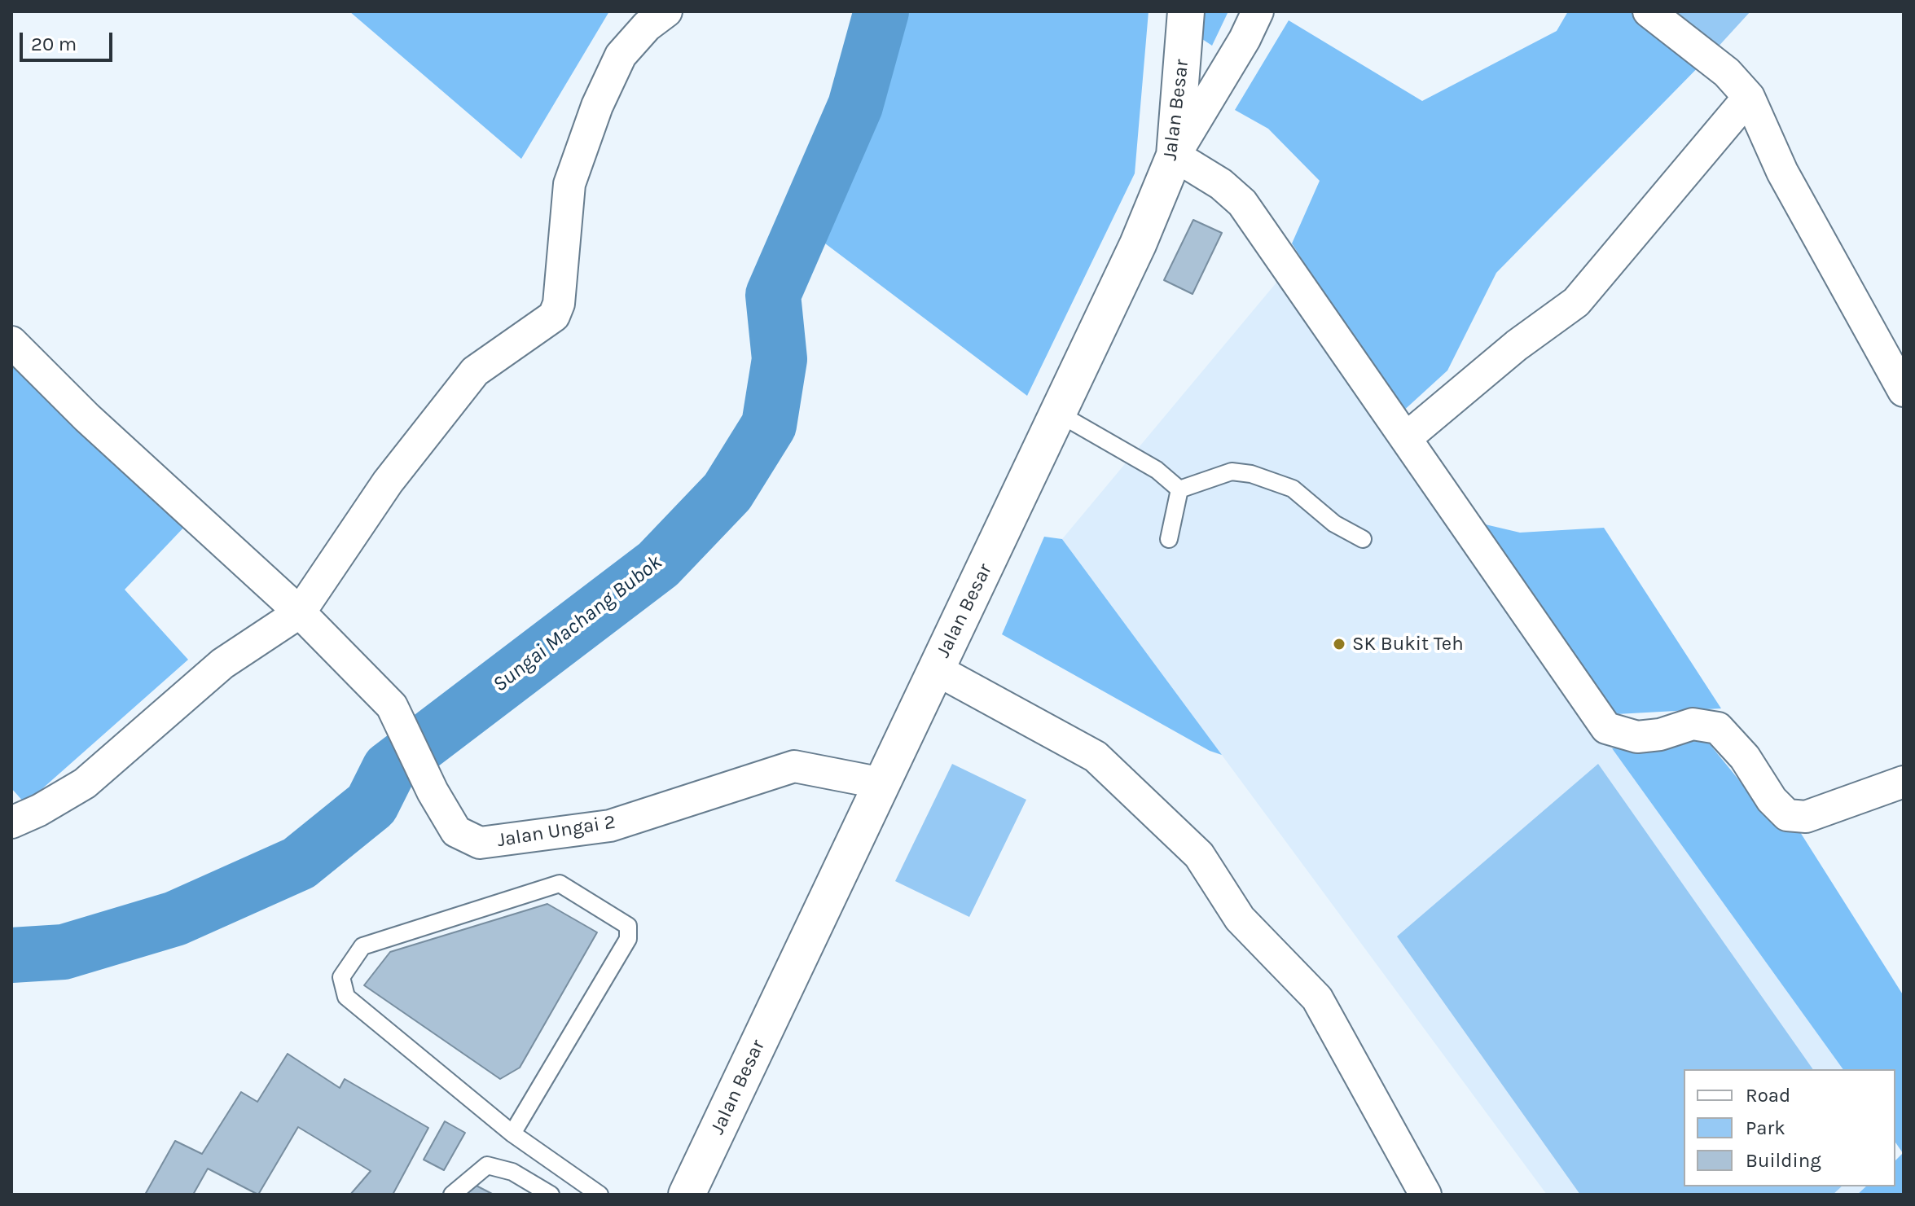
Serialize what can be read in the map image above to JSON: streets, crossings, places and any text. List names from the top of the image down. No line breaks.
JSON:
{"streets":{"main road":["Jalan Besar"],"street":["Jalan Ungai 2"]},"crossings":[["Jalan Besar","Jalan Ungai 2"]],"water":["Sungai Machang Bubok"],"places":["SK Bukit Teh"],"legend":["Road","Park","Building"],"scale_bar":"20 m"}
